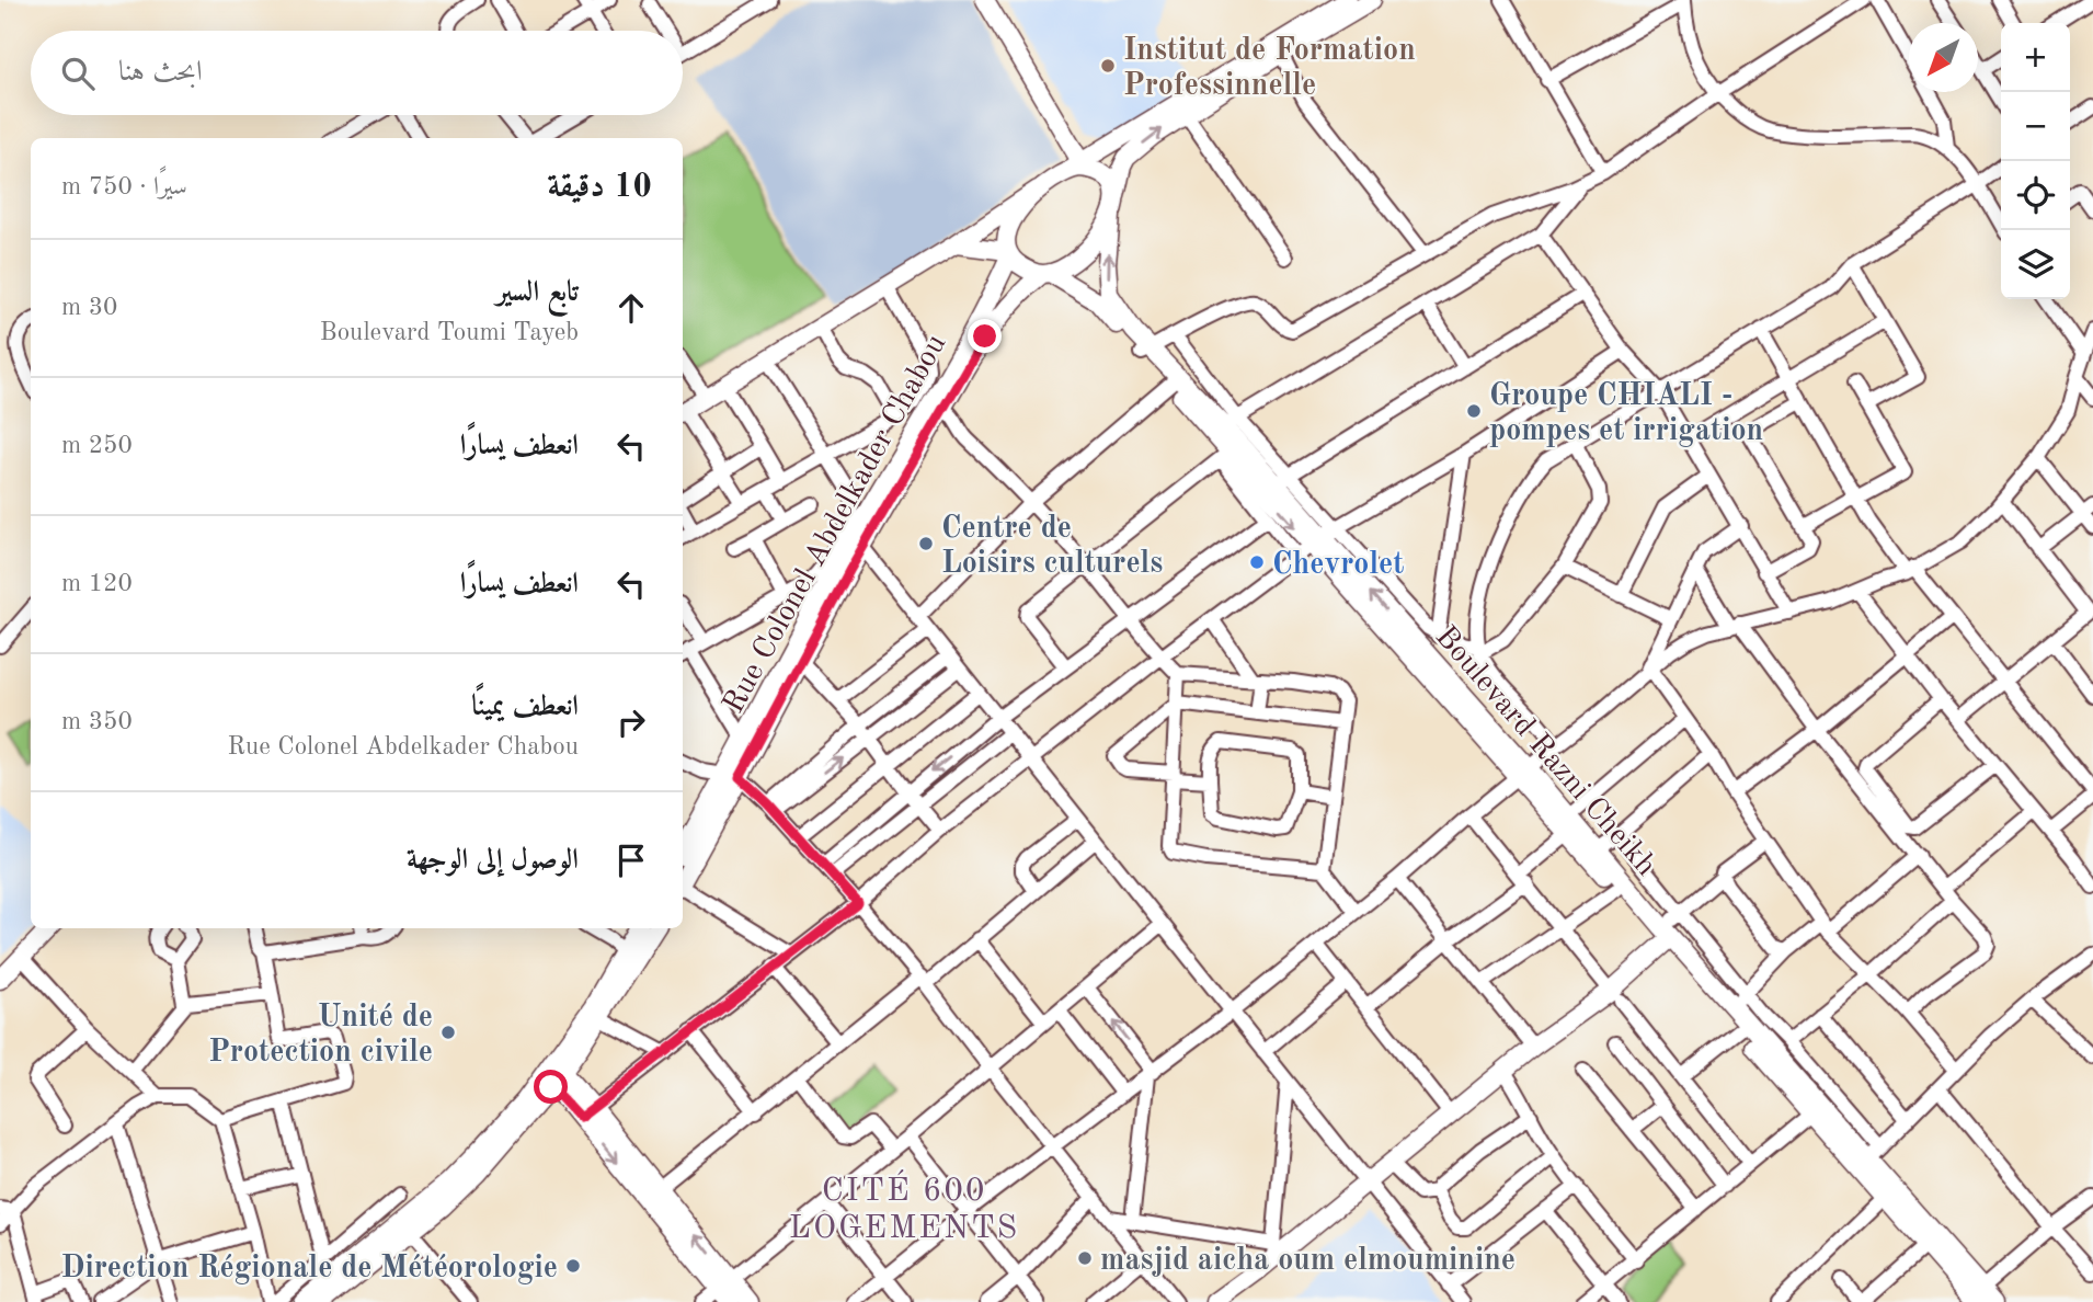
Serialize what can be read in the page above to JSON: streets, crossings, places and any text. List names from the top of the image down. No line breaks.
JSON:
{"streets":{"main road":["Rue Colonel Abdelkader Chabou","Boulevard Razni Cheikh"]},"crossings":[["Rue Colonel Abdelkader Chabou","Boulevard Razni Cheikh"]],"districts":["CITÉ 600 LOGEMENTS"],"places":["Institut de Formation Professinnelle","Groupe CHIALI - pompes et irrigation","Centre de Loisirs culturels","Chevrolet","Unité de Protection civile","masjid aicha oum elmouminine","Direction Régionale de Météorologie"],"north":"bottom left","page":{"map_buttons":["+","−"],"search":"ابحث هنا","heading":["10 دقيقة","سيرًا · 750 m"],"list":[["تابع السير","Boulevard Toumi Tayeb","30 m"],["انعطف يسارًا","250 m"],["انعطف يسارًا","120 m"],["انعطف يمينًا","Rue Colonel Abdelkader Chabou","350 m"],"الوصول إلى الوجهة"]}}
